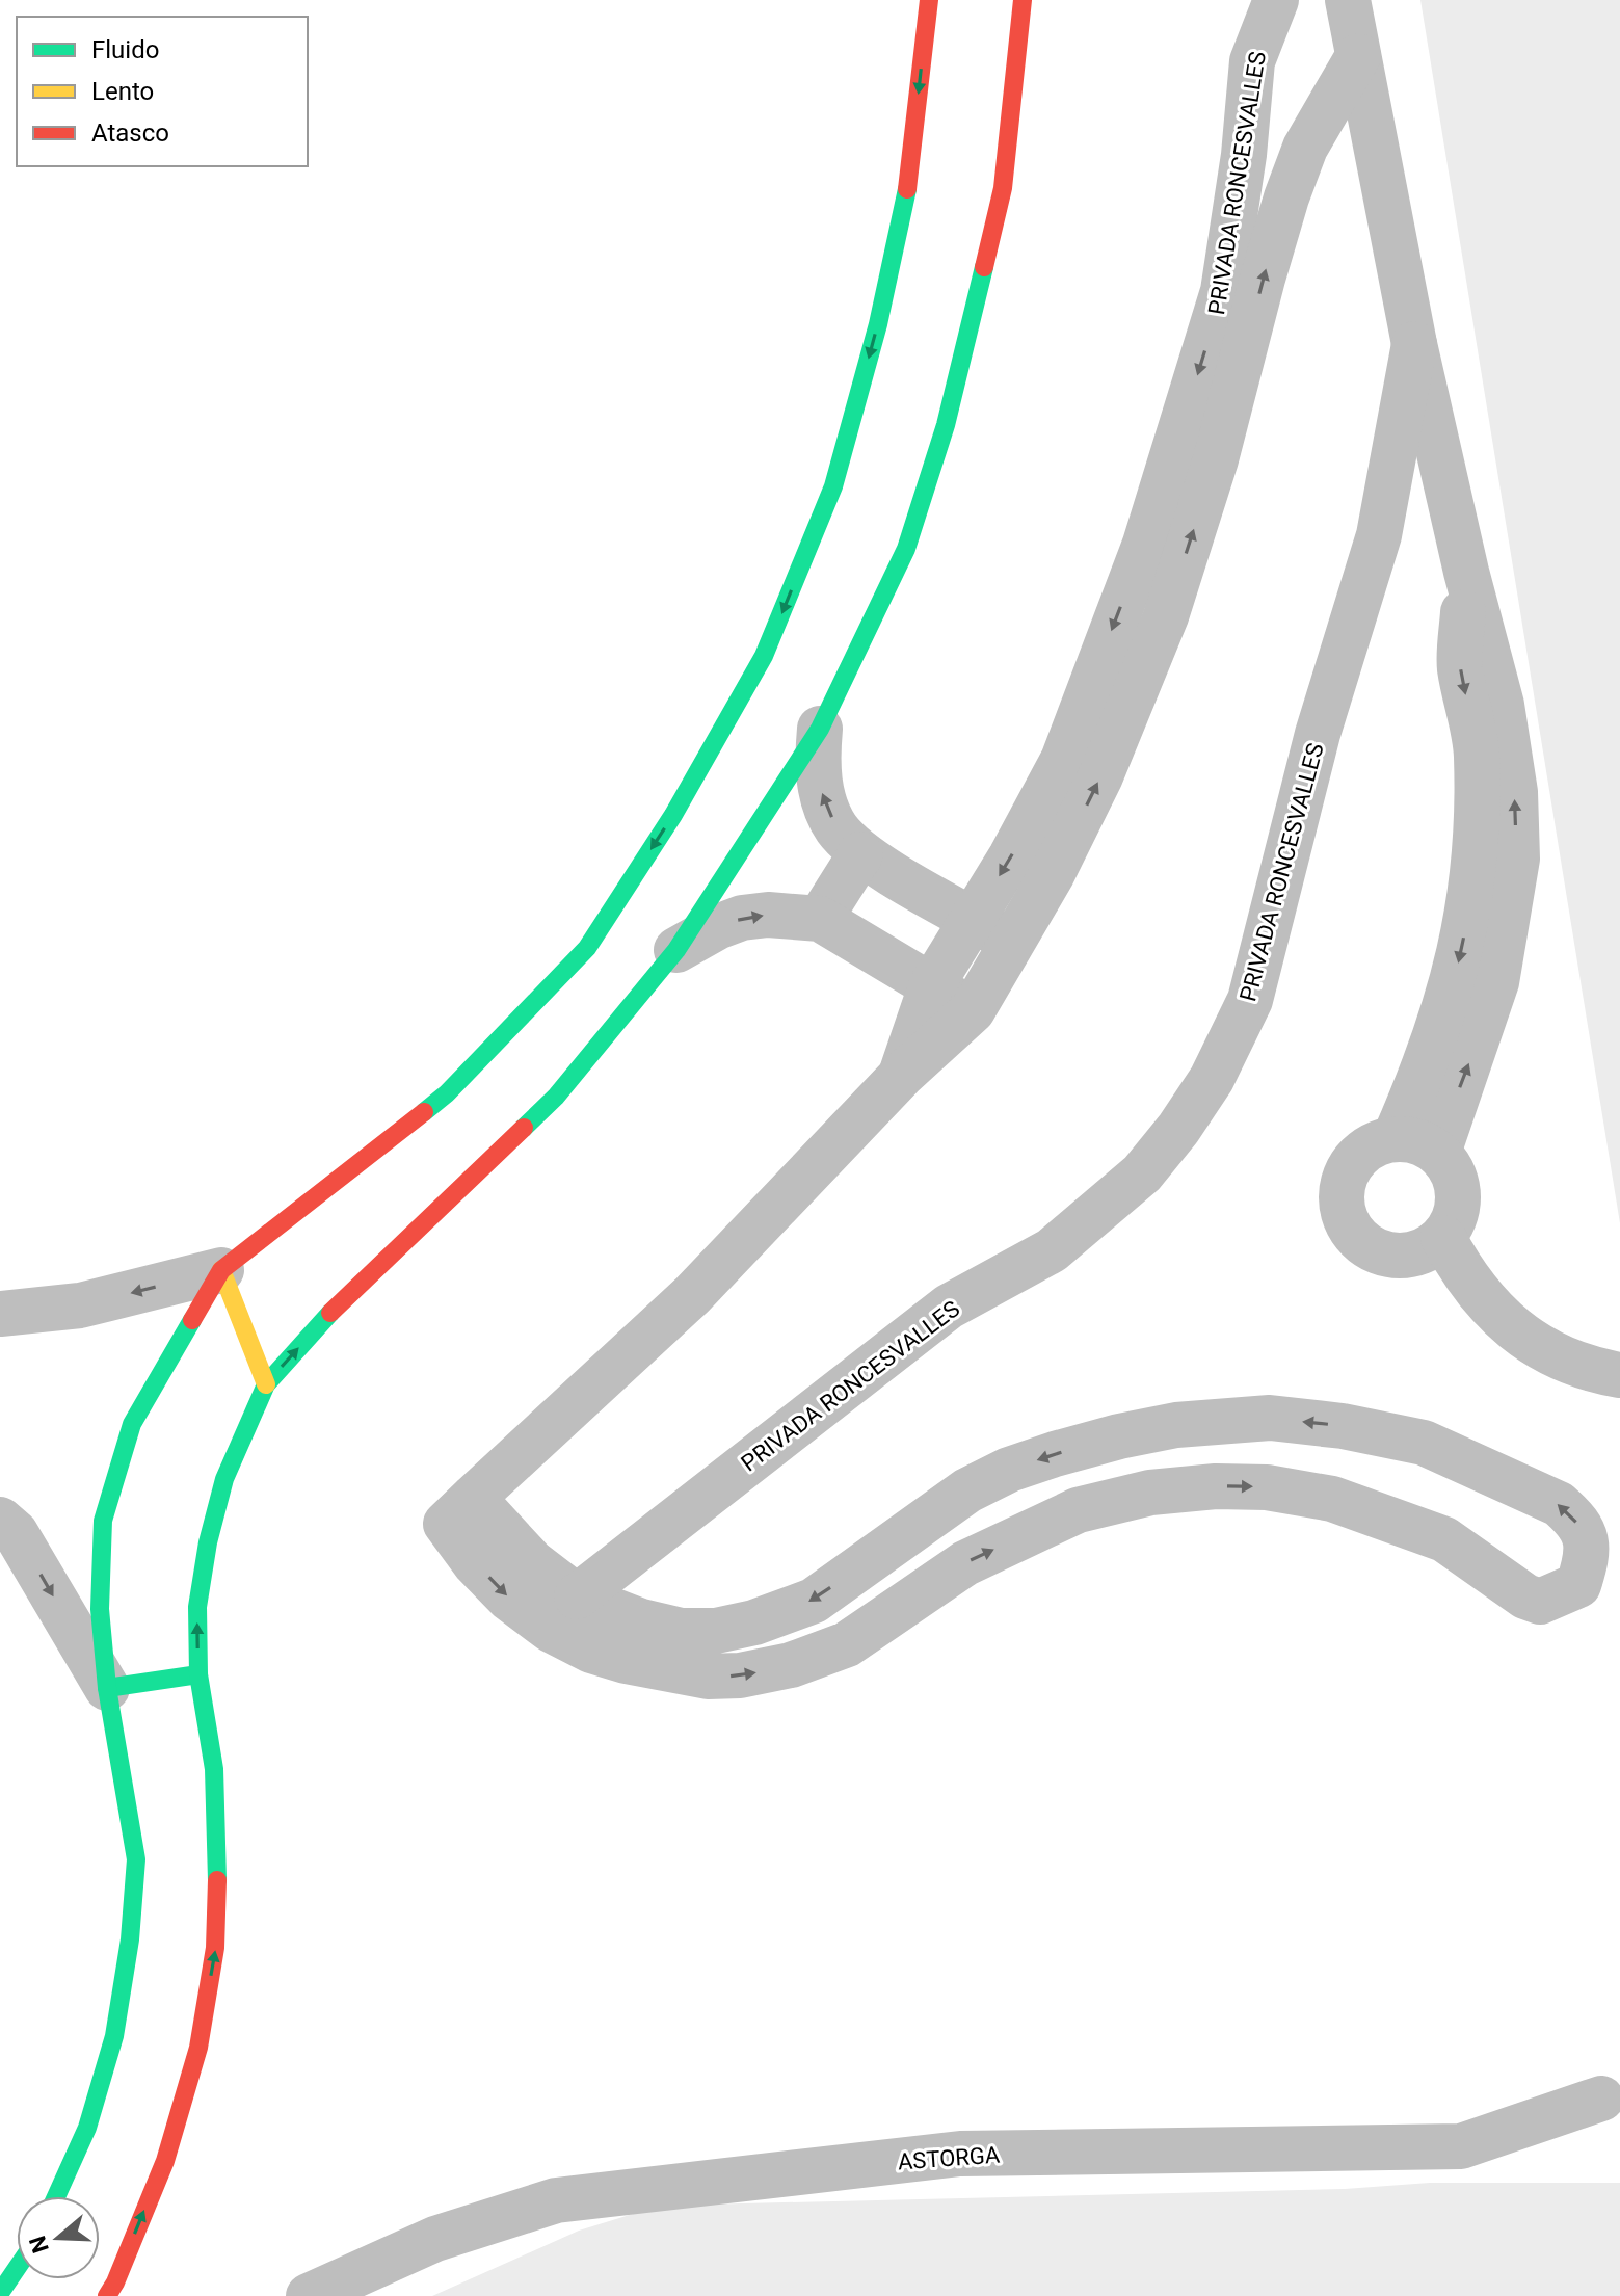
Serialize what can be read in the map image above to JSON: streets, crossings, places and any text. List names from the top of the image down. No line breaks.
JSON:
{"streets":{"street":["PRIVADA RONCESVALLES","ASTORGA"]},"legend":["Fluido","Lento","Atasco"],"north":"left"}
